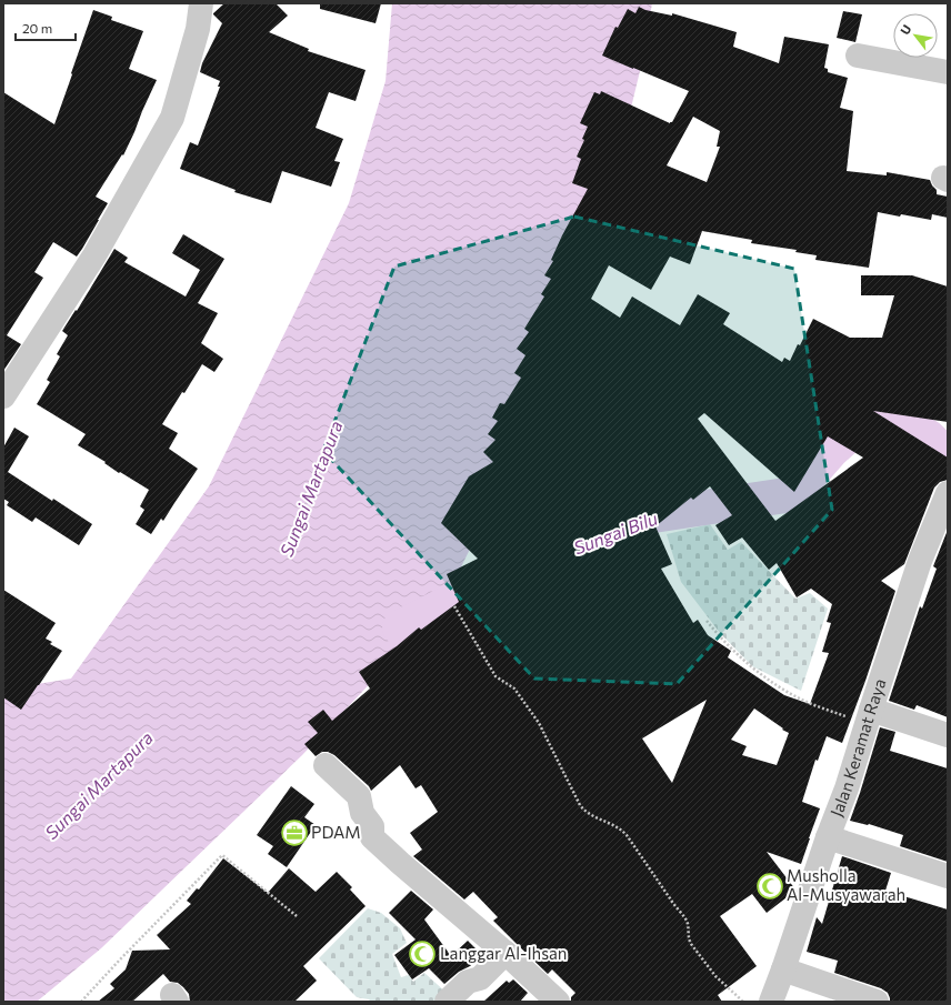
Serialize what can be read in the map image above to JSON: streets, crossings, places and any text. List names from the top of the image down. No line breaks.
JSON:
{"streets":{"street":["Jalan Keramat Raya"]},"water":["Sungai Martapura","Sungai Bilu"],"places":{"office":["PDAM"],"mosque":["Musholla Al-Musyawarah","Langgar Al-Ihsan"]},"scale_bar":"20 m","north":"top left"}
